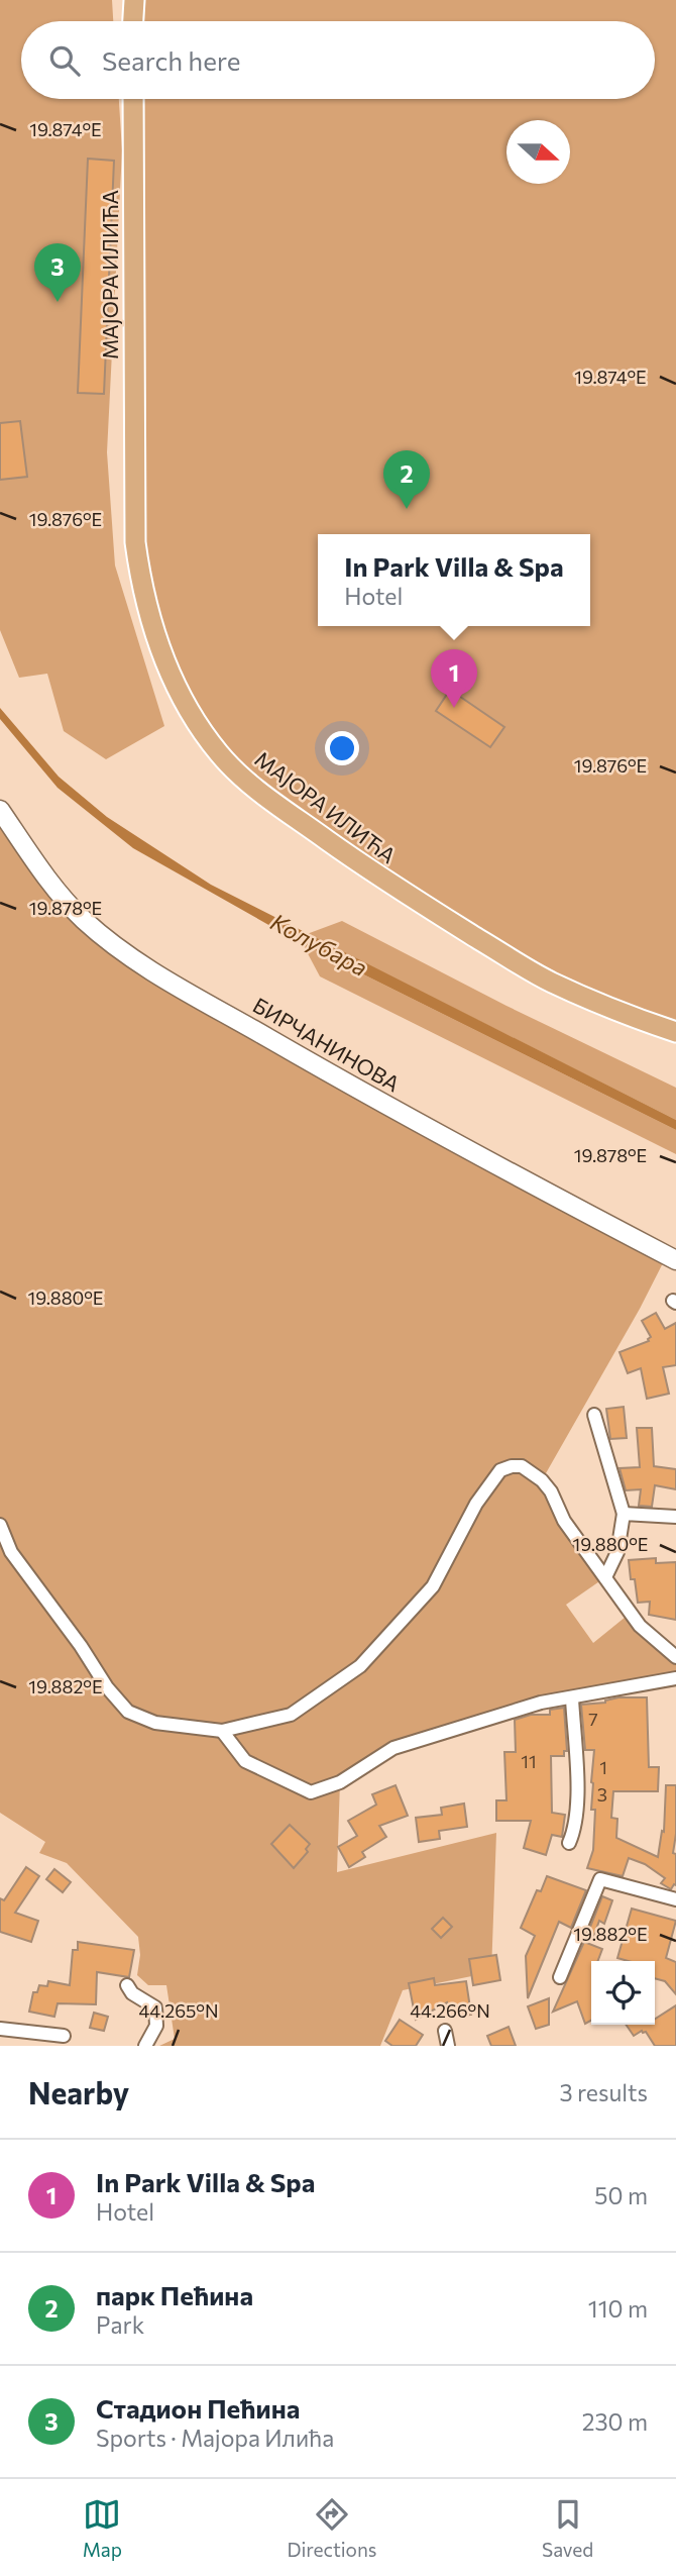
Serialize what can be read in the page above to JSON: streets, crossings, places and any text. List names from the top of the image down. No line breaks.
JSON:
{"streets":{"main road":["МАЈОРА ИЛИЋА","БИРЧАНИНОВА"]},"water":["Колубара"],"house_numbers":["7","11","1","3"],"north":"right","page":{"search":"Search here","pins":["3","2","1"],"popup":["In Park Villa & Spa","Hotel"],"heading":["Nearby","3 results"],"list":[{"mark":"1","name":"In Park Villa & Spa","note":"Hotel","value":"50 m"},{"mark":"2","name":"парк Пећина","note":"Park","value":"110 m"},{"mark":"3","name":"Стадион Пећина","note":"Sports · Мајора Илића","value":"230 m"}],"nav":["Map","Directions","Saved"]},"coordinates":["19.874°E","19.876°E","19.878°E","19.880°E","19.882°E","44.265°N","44.266°N"]}
